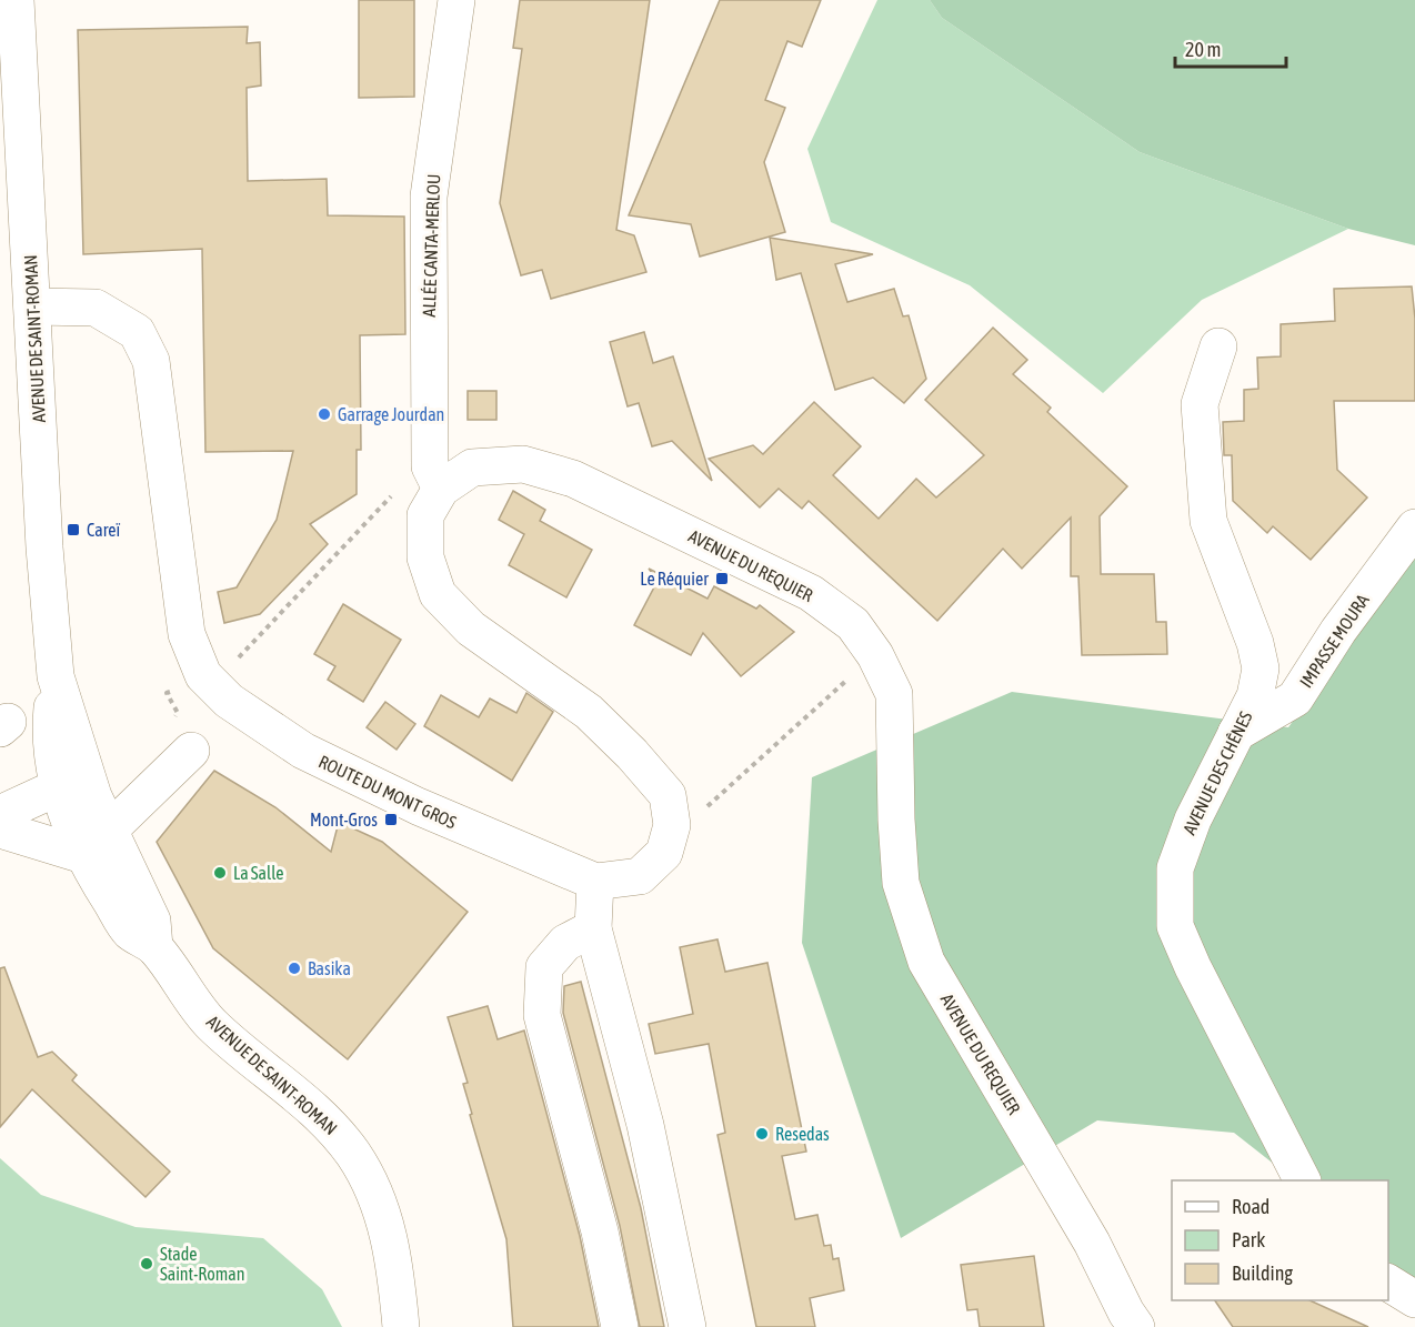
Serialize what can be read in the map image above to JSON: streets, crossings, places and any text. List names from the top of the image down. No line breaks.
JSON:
{"streets":{"street":["ALLÉE CANTA-MERLOU","AVENUE DE SAINT-ROMAN","AVENUE DU REQUIER","IMPASSE MOURA","AVENUE DES CHÊNES","ROUTE DU MONT GROS"]},"crossings":[["ALLÉE CANTA-MERLOU","AVENUE DU REQUIER"],["AVENUE DE SAINT-ROMAN","ROUTE DU MONT GROS"],["AVENUE DU REQUIER","ROUTE DU MONT GROS"],["IMPASSE MOURA","AVENUE DES CHÊNES"]],"places":{"other":["Garrage Jourdan","La Salle","Basika","Resedas","Stade Saint-Roman"],"transit":["Careï","Le Réquier","Mont-Gros"]},"legend":["Road","Park","Building"],"scale_bar":"20 m"}
